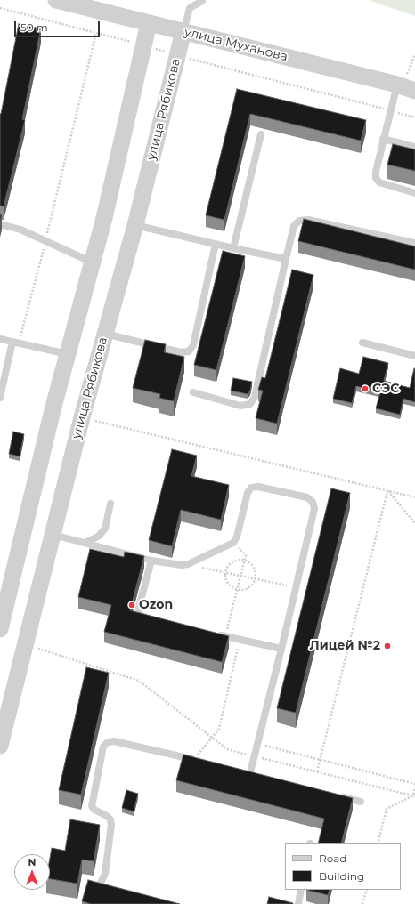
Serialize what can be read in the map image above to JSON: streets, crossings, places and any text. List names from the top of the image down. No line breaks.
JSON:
{"streets":{"street":["улица Муханова","улица Рябикова"]},"crossings":[["улица Муханова","улица Рябикова"]],"places":["СЭС","Ozon","Лицей №2"],"legend":["Road","Building"],"scale_bar":"50 m","north":"top"}
